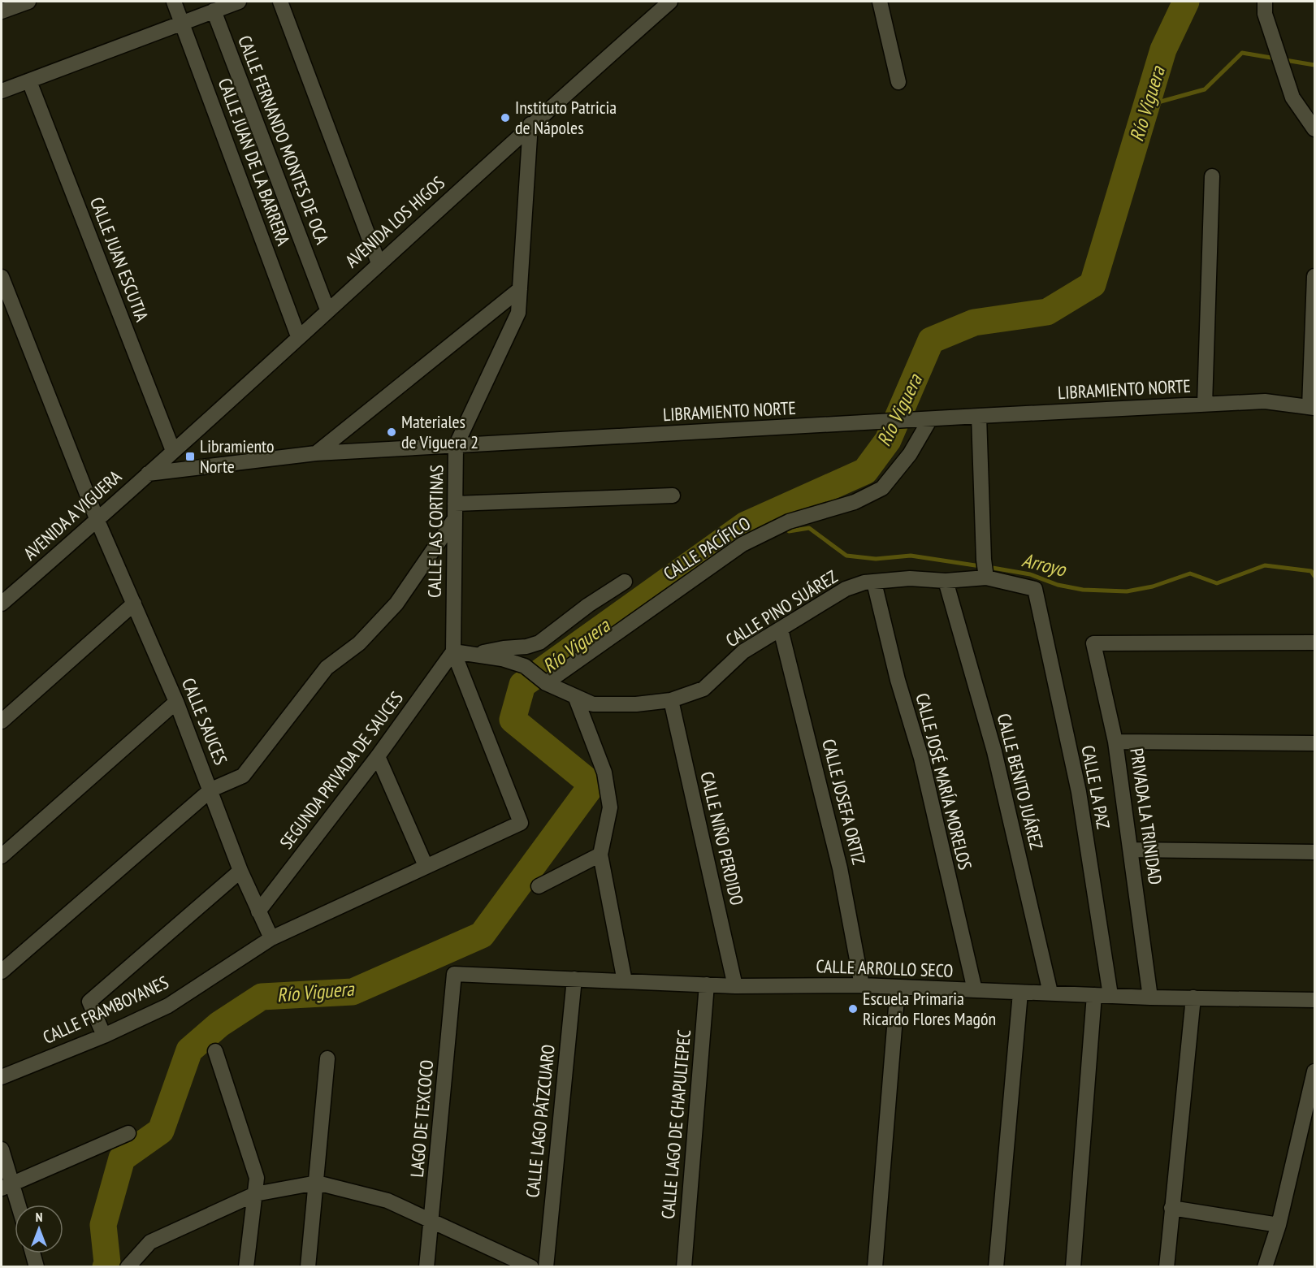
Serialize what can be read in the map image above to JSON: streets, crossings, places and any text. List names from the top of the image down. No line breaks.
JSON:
{"streets":{"street":["CALLE FERNANDO MONTES DE OCA","CALLE JUAN DE LA BARRERA","AVENIDA LOS HIGOS","CALLE JUAN ESCUTIA","LIBRAMIENTO NORTE","AVENIDA A VIGUERA","CALLE LAS CORTINAS","CALLE PACÍFICO","CALLE PINO SUÁREZ","CALLE SAUCES","SEGUNDA PRIVADA DE SAUCES","CALLE JOSÉ MARÍA MORELOS","CALLE BENITO JUÁREZ","CALLE LA PAZ","CALLE JOSEFA ORTIZ","PRIVADA LA TRINIDAD","CALLE NIÑO PERDIDO","CALLE ARROLLO SECO","CALLE FRAMBOYANES","LAGO DE TEXCOCO","CALLE LAGO PÁTZCUARO","CALLE LAGO DE CHAPULTEPEC"]},"crossings":[["CALLE FERNANDO MONTES DE OCA","AVENIDA LOS HIGOS"],["CALLE JUAN DE LA BARRERA","AVENIDA LOS HIGOS"],["AVENIDA LOS HIGOS","CALLE JUAN ESCUTIA"],["AVENIDA LOS HIGOS","LIBRAMIENTO NORTE"],["AVENIDA LOS HIGOS","AVENIDA A VIGUERA"],["AVENIDA LOS HIGOS","CALLE LAS CORTINAS"],["LIBRAMIENTO NORTE","AVENIDA A VIGUERA"],["LIBRAMIENTO NORTE","CALLE LAS CORTINAS"],["LIBRAMIENTO NORTE","CALLE PACÍFICO"],["AVENIDA A VIGUERA","CALLE SAUCES"],["CALLE LAS CORTINAS","CALLE PINO SUÁREZ"],["CALLE LAS CORTINAS","SEGUNDA PRIVADA DE SAUCES"],["CALLE LAS CORTINAS","CALLE FRAMBOYANES"],["CALLE PACÍFICO","CALLE PINO SUÁREZ"],["CALLE PINO SUÁREZ","SEGUNDA PRIVADA DE SAUCES"],["CALLE PINO SUÁREZ","CALLE JOSÉ MARÍA MORELOS"],["CALLE PINO SUÁREZ","CALLE BENITO JUÁREZ"],["CALLE PINO SUÁREZ","CALLE LA PAZ"],["CALLE PINO SUÁREZ","CALLE JOSEFA ORTIZ"],["CALLE PINO SUÁREZ","CALLE NIÑO PERDIDO"],["CALLE SAUCES","SEGUNDA PRIVADA DE SAUCES"],["CALLE SAUCES","CALLE FRAMBOYANES"],["CALLE JOSÉ MARÍA MORELOS","CALLE ARROLLO SECO"],["CALLE BENITO JUÁREZ","CALLE ARROLLO SECO"],["CALLE LA PAZ","CALLE ARROLLO SECO"],["CALLE JOSEFA ORTIZ","CALLE ARROLLO SECO"],["PRIVADA LA TRINIDAD","CALLE ARROLLO SECO"],["CALLE NIÑO PERDIDO","CALLE ARROLLO SECO"],["CALLE ARROLLO SECO","LAGO DE TEXCOCO"],["CALLE ARROLLO SECO","CALLE LAGO PÁTZCUARO"],["CALLE ARROLLO SECO","CALLE LAGO DE CHAPULTEPEC"]],"water":["Río Viguera","Arroyo"],"places":{"other":["Instituto Patricia de Nápoles","Materiales de Viguera 2","Escuela Primaria Ricardo Flores Magón"],"transit":["Libramiento Norte"]},"north":"top"}
